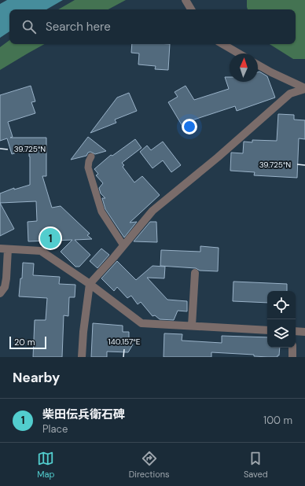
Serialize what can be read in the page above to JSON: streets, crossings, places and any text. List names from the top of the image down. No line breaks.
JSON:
{"scale_bar":"20 m","north":"top","page":{"search":"Search here","pins":"1","scale":"20 m","heading":"Nearby","list":[{"mark":"1","name":"柴田伝兵衛石碑","note":"Place","value":"100 m"}],"nav":["Map","Directions","Saved"]},"coordinates":["39.725°N","140.157°E"]}
